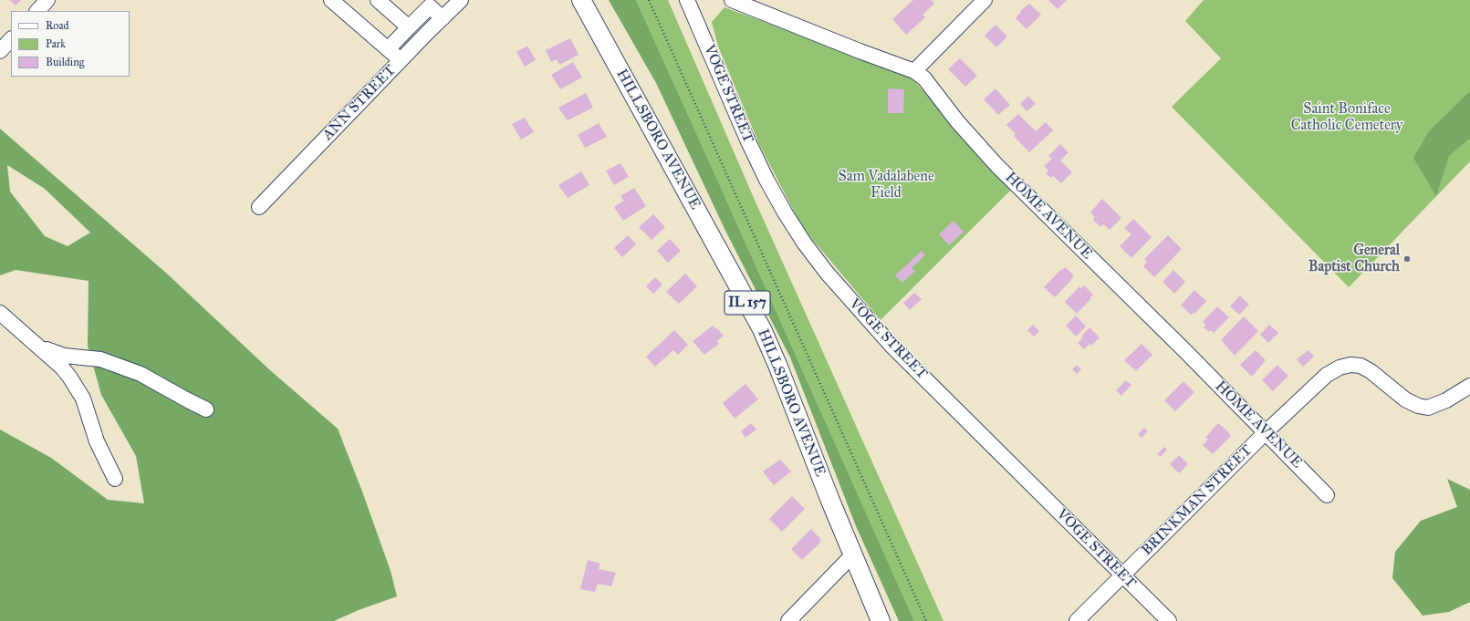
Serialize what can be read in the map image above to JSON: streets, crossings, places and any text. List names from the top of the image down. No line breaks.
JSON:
{"streets":{"main road":["HILLSBORO AVENUE","IL 157"],"street":["VOGE STREET","ANN STREET","HOME AVENUE","BRINKMAN STREET"]},"crossings":[["VOGE STREET","BRINKMAN STREET"],["HOME AVENUE","BRINKMAN STREET"]],"parks":["Saint Boniface Catholic Cemetery","Sam Vadalabene Field"],"places":["General Baptist Church"],"legend":["Road","Park","Building"]}
